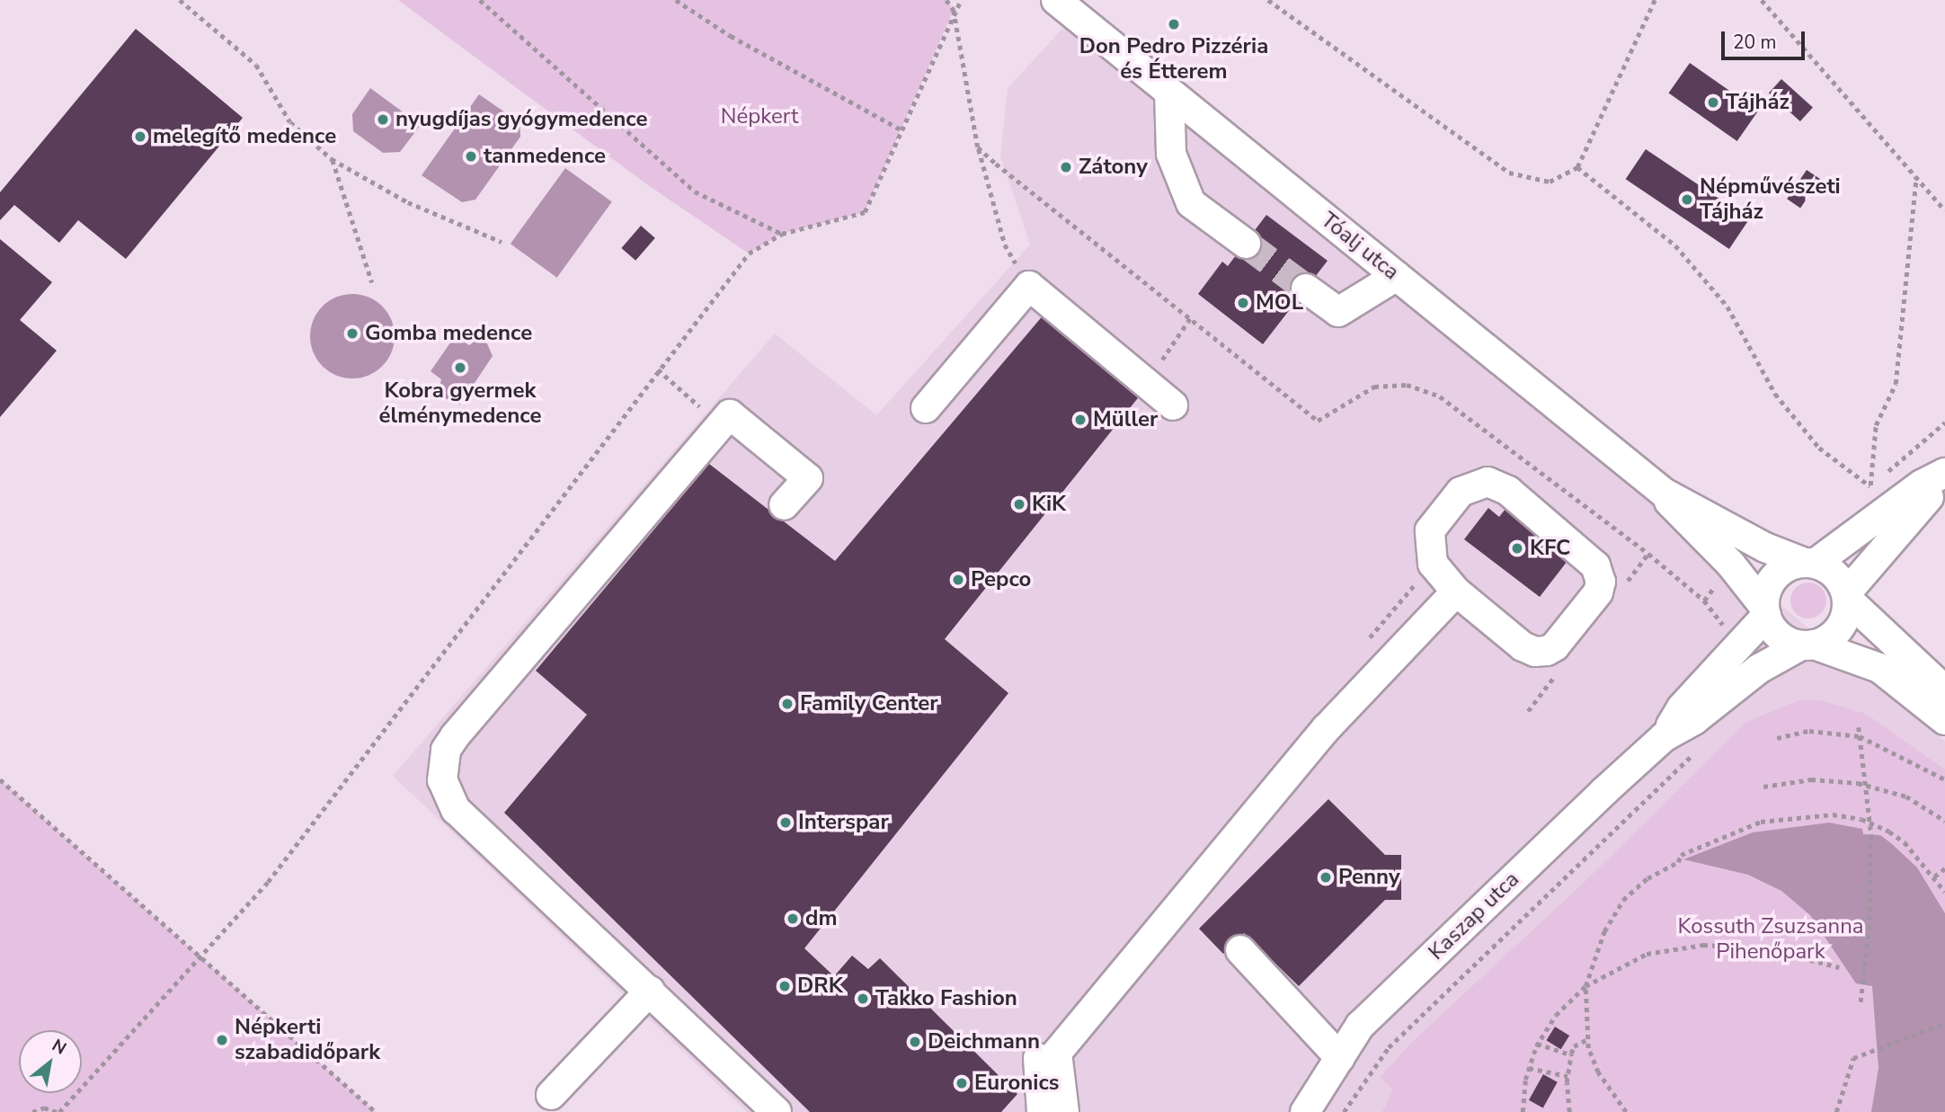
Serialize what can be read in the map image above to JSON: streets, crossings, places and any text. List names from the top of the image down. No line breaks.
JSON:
{"streets":{"street":["Tóalj utca","Kaszap utca"]},"crossings":[["Tóalj utca","Kaszap utca"]],"parks":["Népkert","Kossuth Zsuzsanna Pihenőpark"],"places":["Don Pedro Pizzéria és Étterem","Tájház","nyugdíjas gyógymedence","melegítő medence","tanmedence","Zátony","Népművészeti Tájház","MOL","Gomba medence","Kobra gyermek élménymedence","Müller","KiK","KFC","Pepco","Family Center","Interspar","Penny","dm","DRK","Takko Fashion","Népkerti szabadidőpark","Deichmann","Euronics"],"scale_bar":"20 m","north":"top right"}
